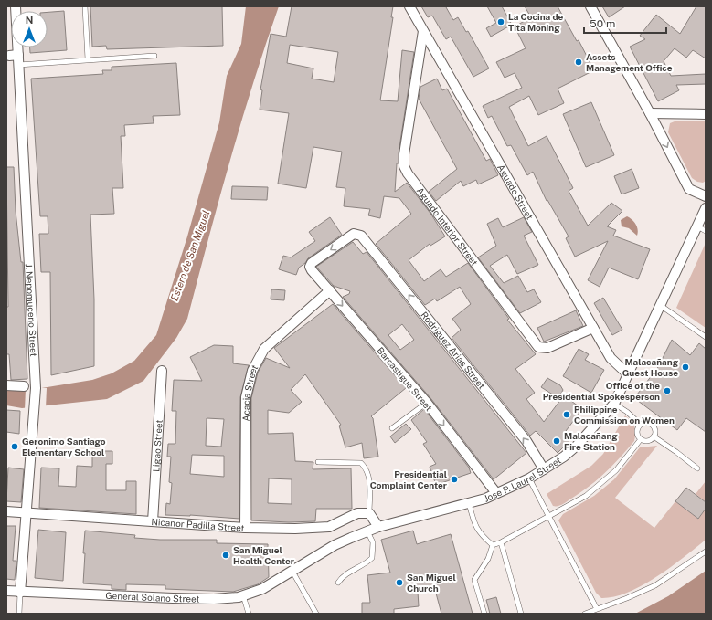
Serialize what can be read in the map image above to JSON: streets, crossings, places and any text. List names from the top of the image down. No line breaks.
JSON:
{"streets":{"street":["Aguado Street","Aguado Interior Street","J. Nepomuceno Street","Rodriguez Arias Street","Barcastigue Street","Acacia Street","Ligao Street","Jose P. Laurel Street","Nicanor Padilla Street","General Solano Street"]},"crossings":[["Aguado Street","Aguado Interior Street"],["Aguado Street","Jose P. Laurel Street"],["J. Nepomuceno Street","Nicanor Padilla Street"],["J. Nepomuceno Street","General Solano Street"],["Rodriguez Arias Street","Barcastigue Street"],["Rodriguez Arias Street","Jose P. Laurel Street"],["Barcastigue Street","Acacia Street"],["Barcastigue Street","Jose P. Laurel Street"],["Acacia Street","Nicanor Padilla Street"],["Ligao Street","Nicanor Padilla Street"],["Jose P. Laurel Street","General Solano Street"]],"one_way":["Rodriguez Arias Street","Barcastigue Street"],"water":["Estero de San Miguel"],"places":["La Cocina de Tita Moning","Assets Management Office","Malacañang Guest House","Office of the Presidential Spokesperson","Philippine Commission on Women","Malacañang Fire Station","Geronimo Santiago Elementary School","Presidential Complaint Center","San Miguel Health Center","San Miguel Church"],"scale_bar":"50 m","north":"top"}
